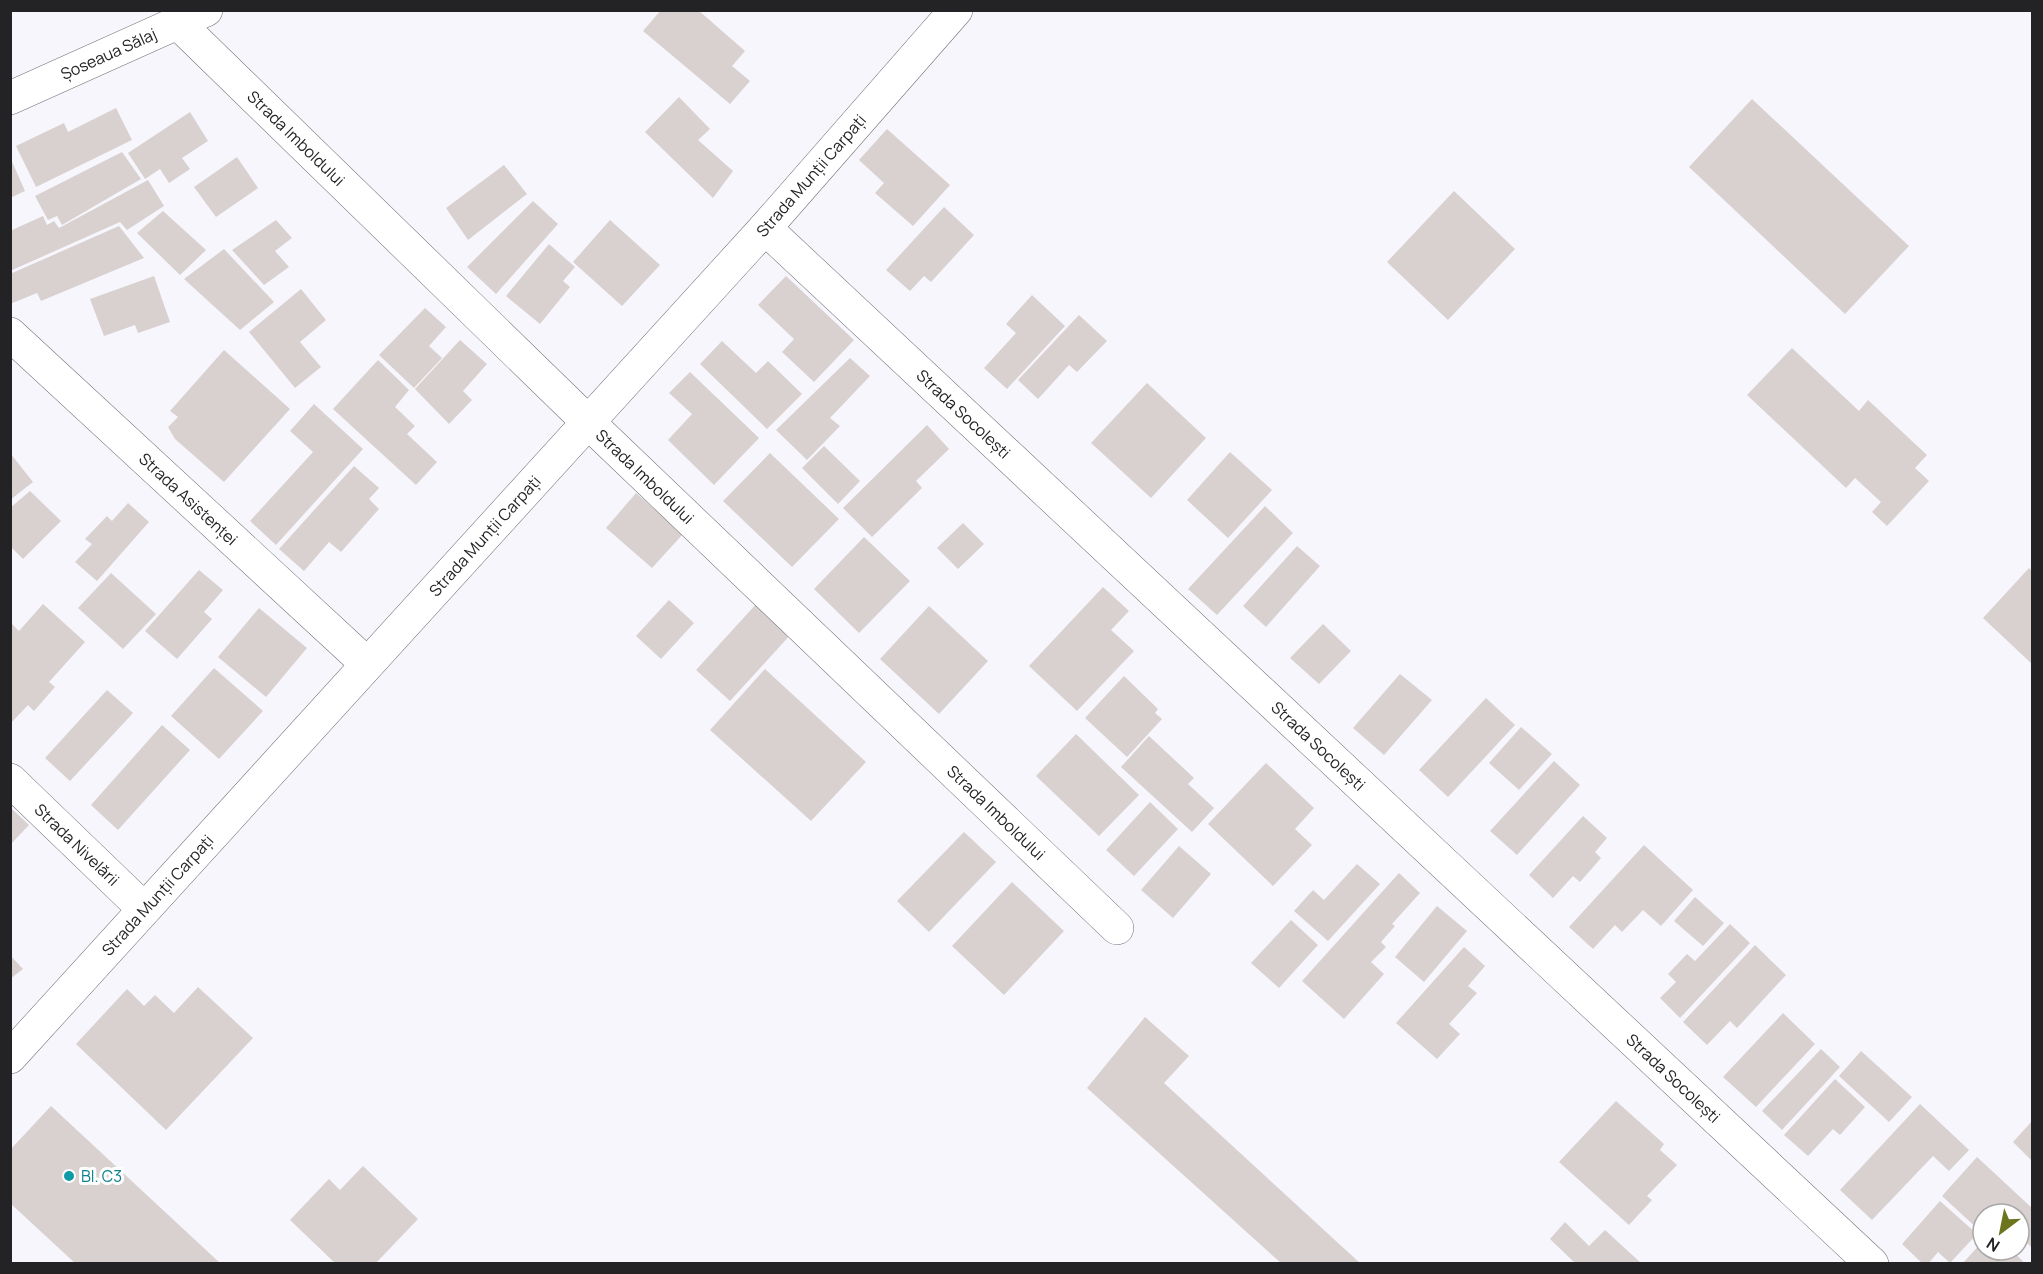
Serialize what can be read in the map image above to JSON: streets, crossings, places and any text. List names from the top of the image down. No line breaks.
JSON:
{"streets":{"street":["Șoseaua Sălaj","Strada Imboldului","Strada Munții Carpați","Strada Socolești","Strada Asistenței","Strada Nivelării"]},"crossings":[["Șoseaua Sălaj","Strada Imboldului"],["Strada Imboldului","Strada Munții Carpați"],["Strada Munții Carpați","Strada Socolești"],["Strada Munții Carpați","Strada Asistenței"],["Strada Munții Carpați","Strada Nivelării"]],"places":["Bl. C3"],"north":"bottom left"}
